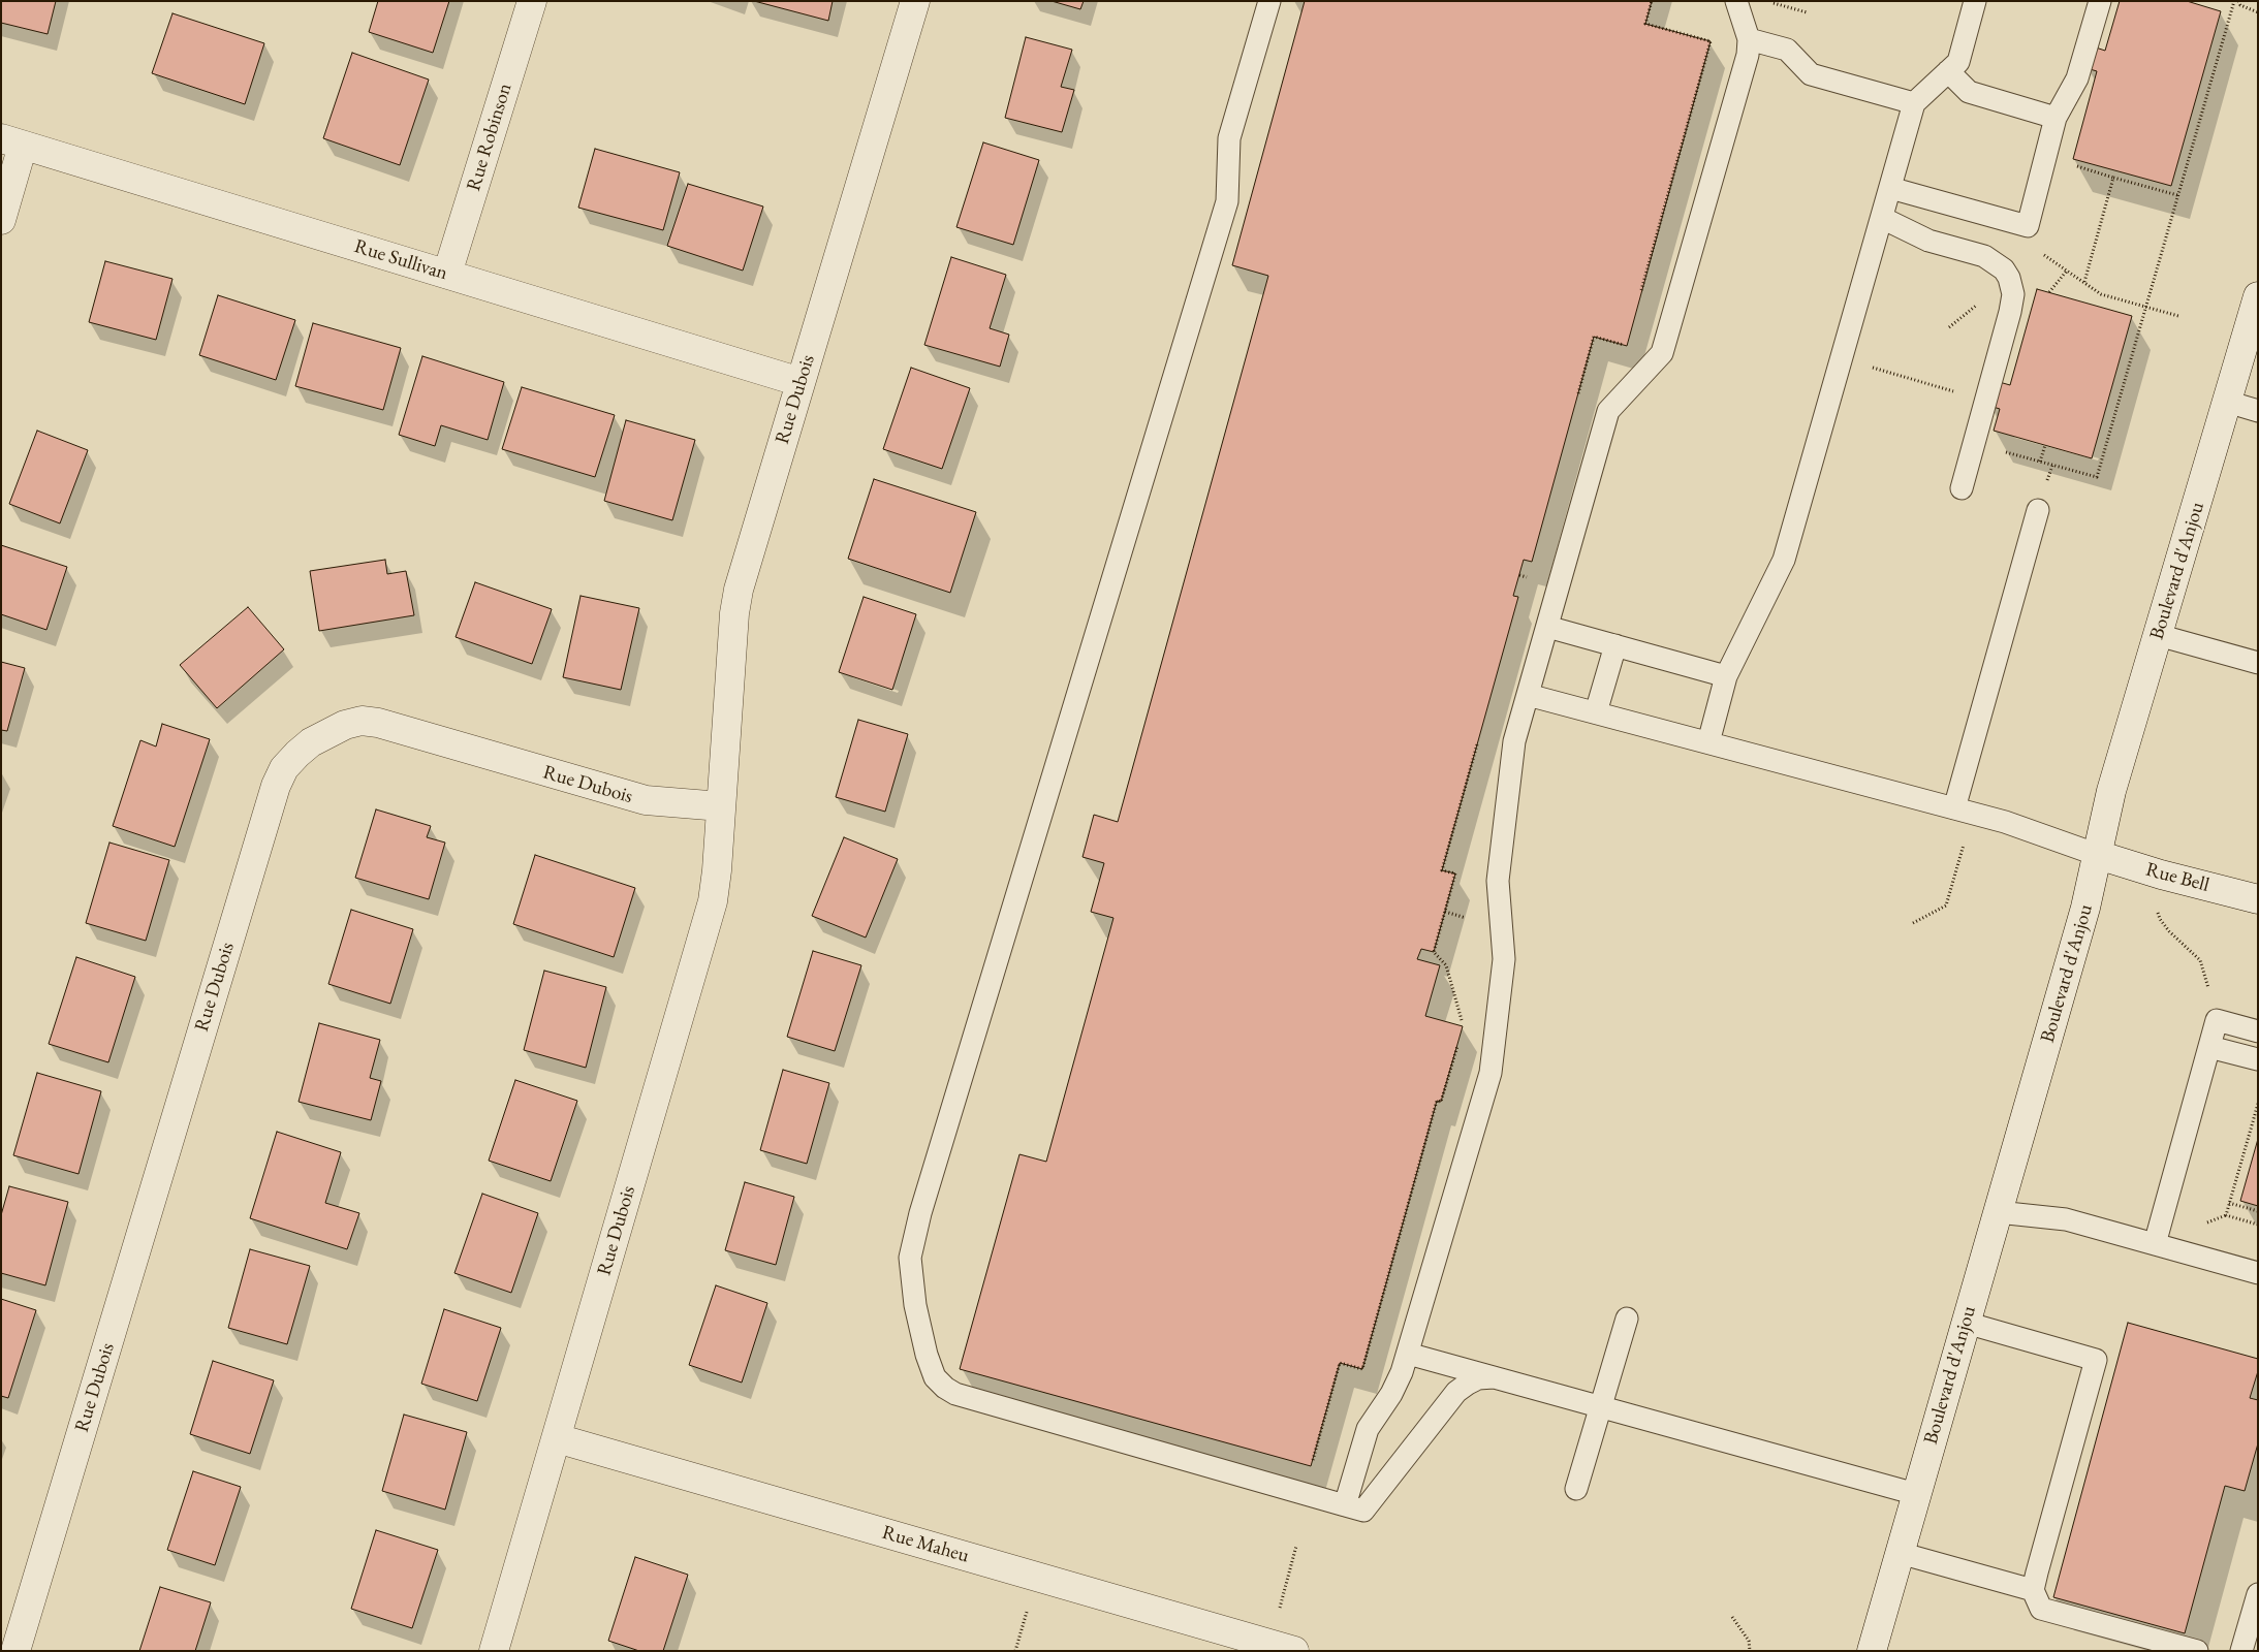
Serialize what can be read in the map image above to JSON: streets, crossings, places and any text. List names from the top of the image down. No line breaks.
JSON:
{"streets":{"street":["Rue Robinson","Rue Sullivan","Rue Dubois","Boulevard d'Anjou","Rue Bell","Rue Maheu"]},"crossings":[["Rue Robinson","Rue Sullivan"],["Rue Sullivan","Rue Dubois"],["Rue Dubois","Rue Maheu"],["Boulevard d'Anjou","Rue Bell"]]}
